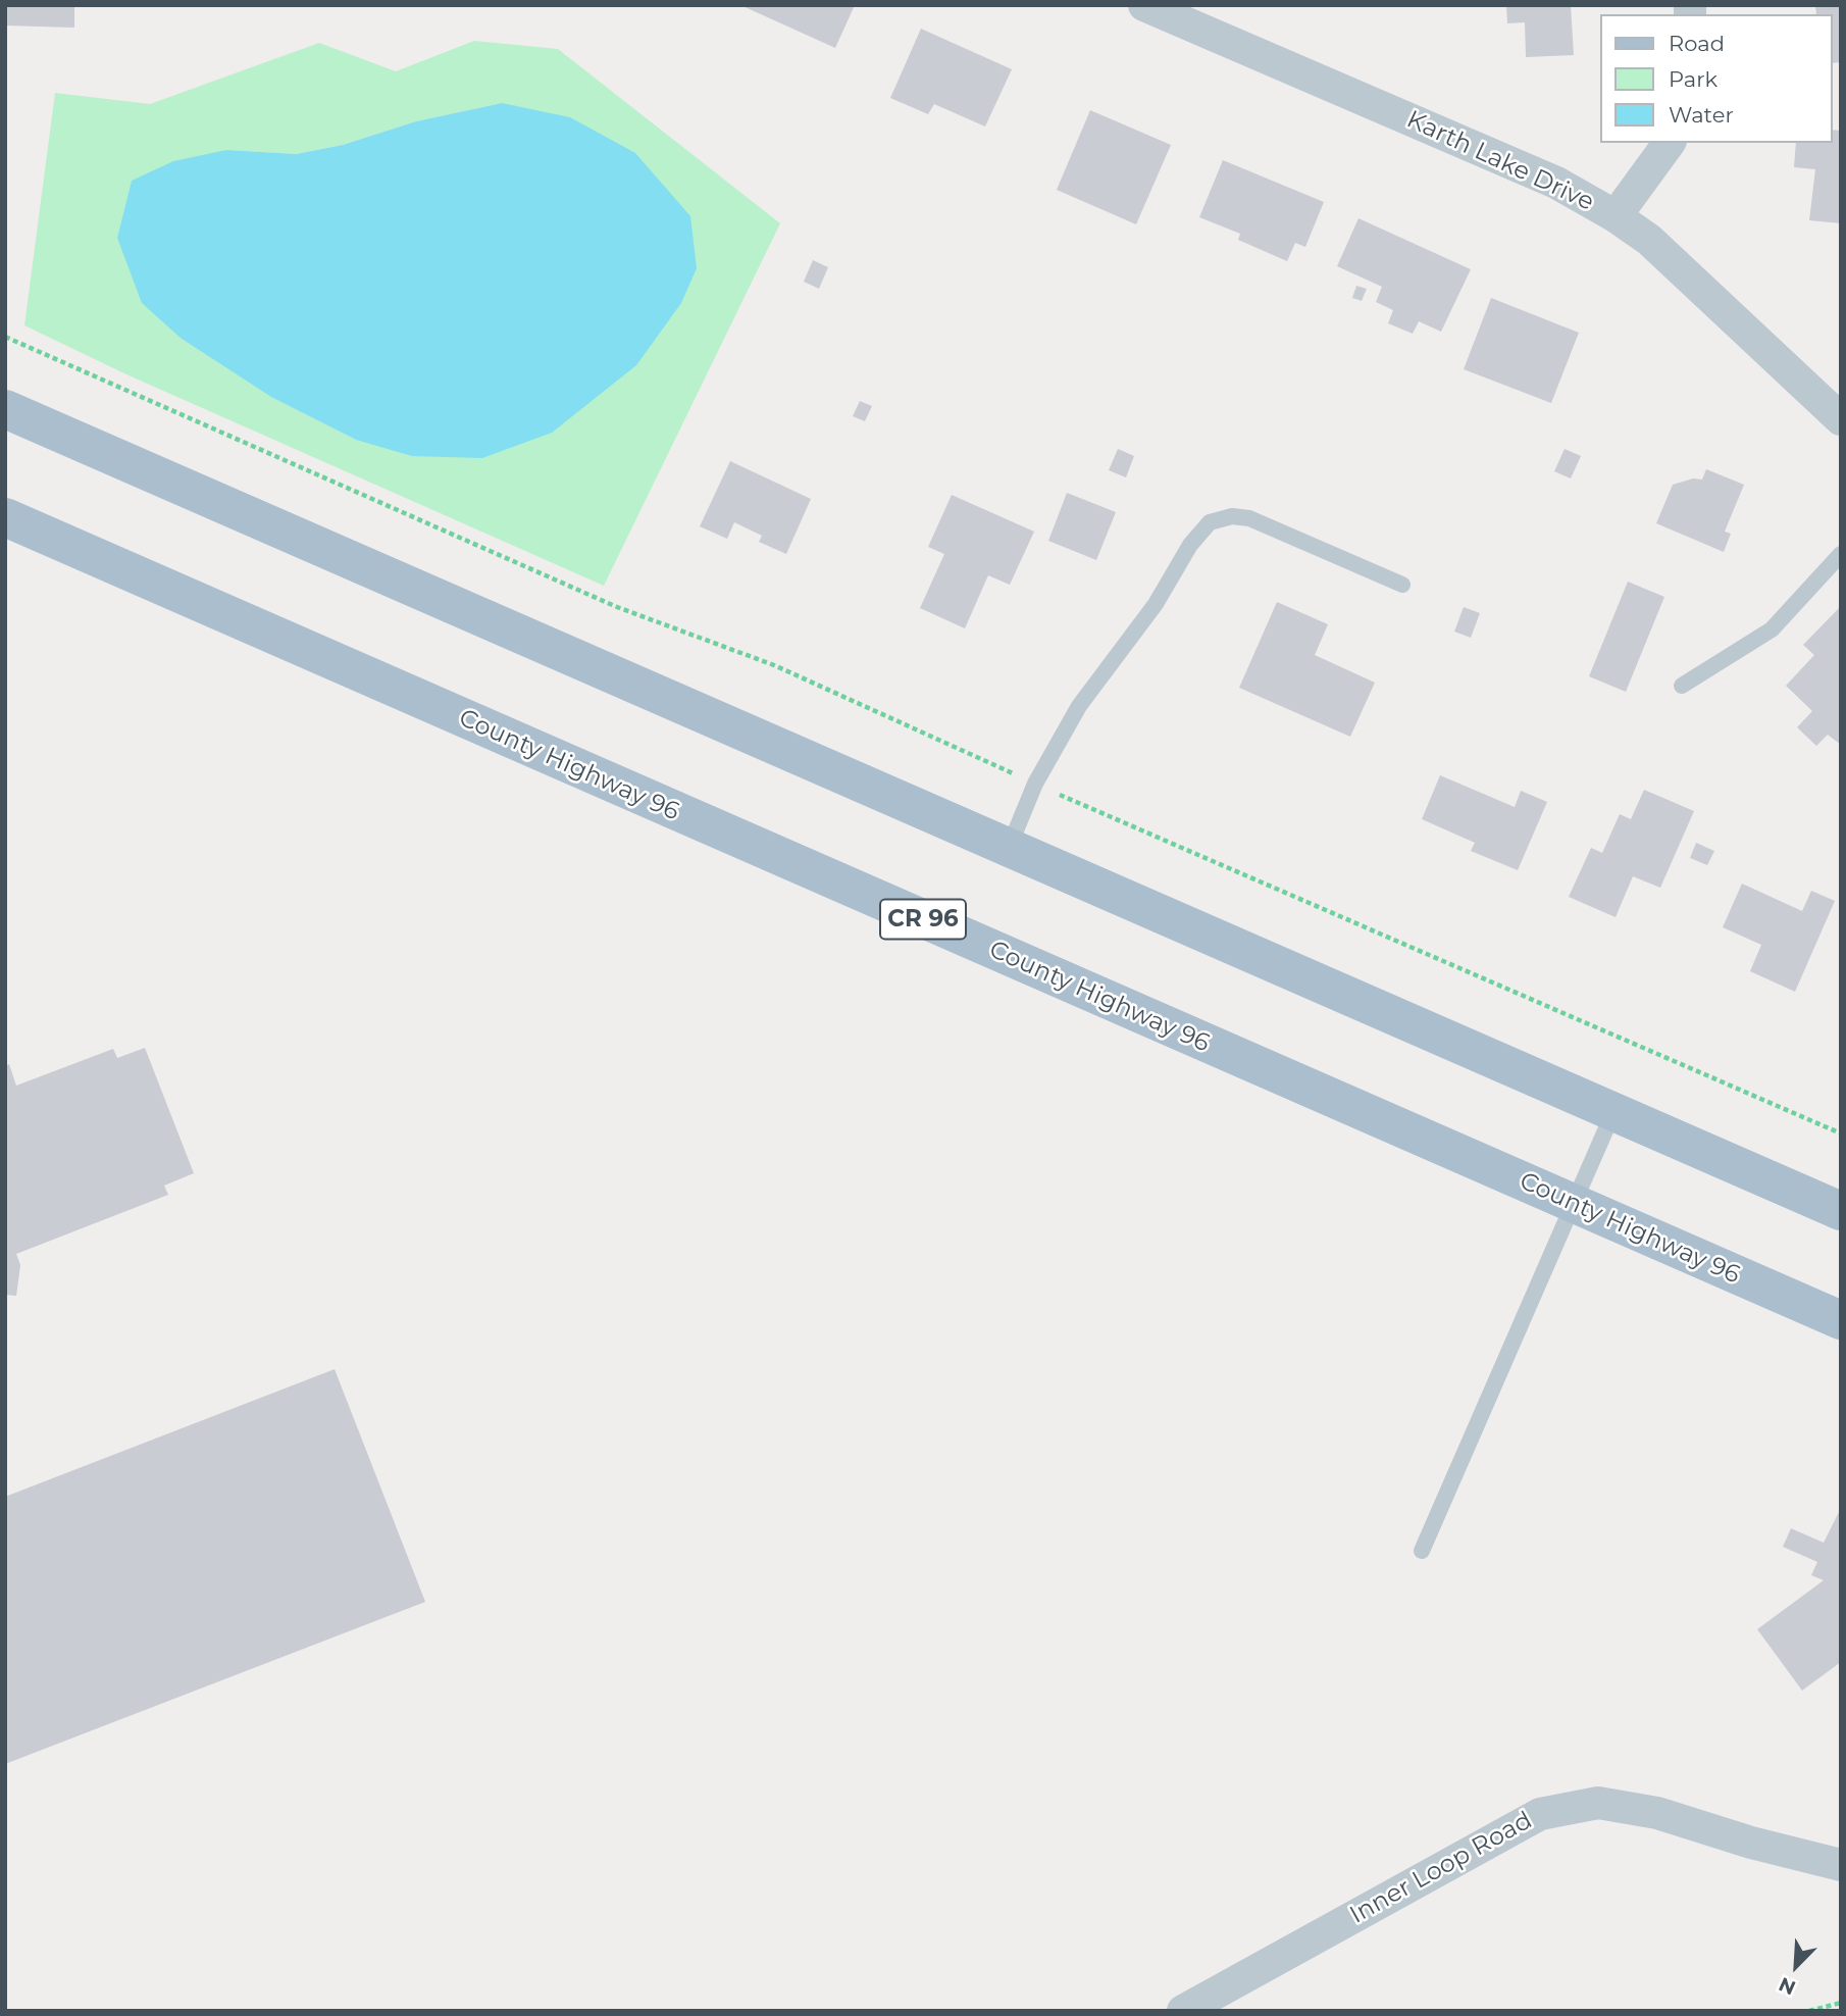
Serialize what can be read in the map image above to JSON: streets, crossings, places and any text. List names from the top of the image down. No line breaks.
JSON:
{"streets":{"main road":["County Highway 96","CR 96"],"street":["Karth Lake Drive","Inner Loop Road"]},"legend":["Road","Park","Water"],"north":"bottom left"}
